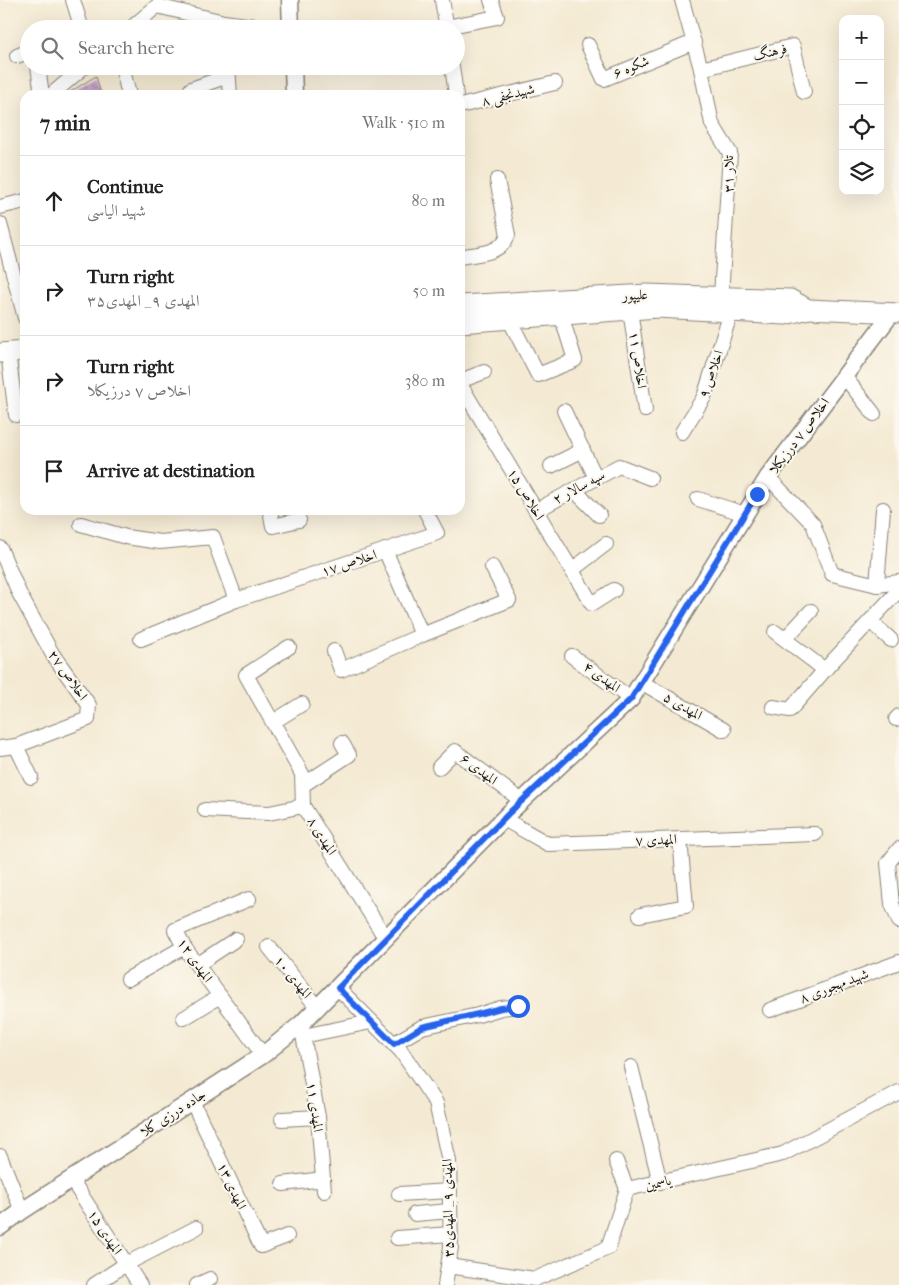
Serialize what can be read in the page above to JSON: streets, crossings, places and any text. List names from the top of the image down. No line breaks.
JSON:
{"streets":{"main road":["علیپور"],"street":["فرهنگ","شکوه ۶","شهیدنجفی ۸","تلار ۳۱","اخلاص ۱۱","اخلاص ۹","اخلاص ۷ درزیکلا","سپه سالار ۲","اخلاص ۱۵","اخلاص ۱۷","اخلاص ۲۷","المهدی ۴","المهدی ۵","المهدی ۶","المهدی ۸","المهدی ۷","المهدی ۱۲","المهدی ۱۰","شهید مهجوری ۸","المهدی ۱۱","جاده درزی کلا","یاسمین","المهدی ۱۳","المهدی ۹_ المهدی۳۵","المهدی ۱۵"]},"crossings":[["فرهنگ","تلار ۳۱"],["شکوه ۶","تلار ۳۱"],["تلار ۳۱","علیپور"],["تلار ۳۱","اخلاص ۹"],["علیپور","اخلاص ۱۱"],["علیپور","اخلاص ۹"],["علیپور","اخلاص ۷ درزیکلا"],["اخلاص ۷ درزیکلا","المهدی ۴"],["اخلاص ۷ درزیکلا","المهدی ۵"],["اخلاص ۷ درزیکلا","المهدی ۶"],["اخلاص ۷ درزیکلا","المهدی ۸"],["اخلاص ۷ درزیکلا","المهدی ۷"],["اخلاص ۷ درزیکلا","جاده درزی کلا"],["اخلاص ۷ درزیکلا","المهدی ۹_ المهدی۳۵"],["سپه سالار ۲","اخلاص ۱۵"],["المهدی ۱۲","جاده درزی کلا"],["المهدی ۱۰","جاده درزی کلا"],["المهدی ۱۱","جاده درزی کلا"],["جاده درزی کلا","المهدی ۱۳"],["جاده درزی کلا","المهدی ۹_ المهدی۳۵"],["جاده درزی کلا","المهدی ۱۵"],["یاسمین","المهدی ۹_ المهدی۳۵"]],"page":{"map_buttons":["+","−"],"search":"Search here","heading":["7 min","Walk · 510 m"],"list":[["Continue","شهید الیاسی","80 m"],["Turn right","المهدی ۹_ المهدی۳۵","50 m"],["Turn right","اخلاص ۷ درزیکلا","380 m"],"Arrive at destination"]}}
